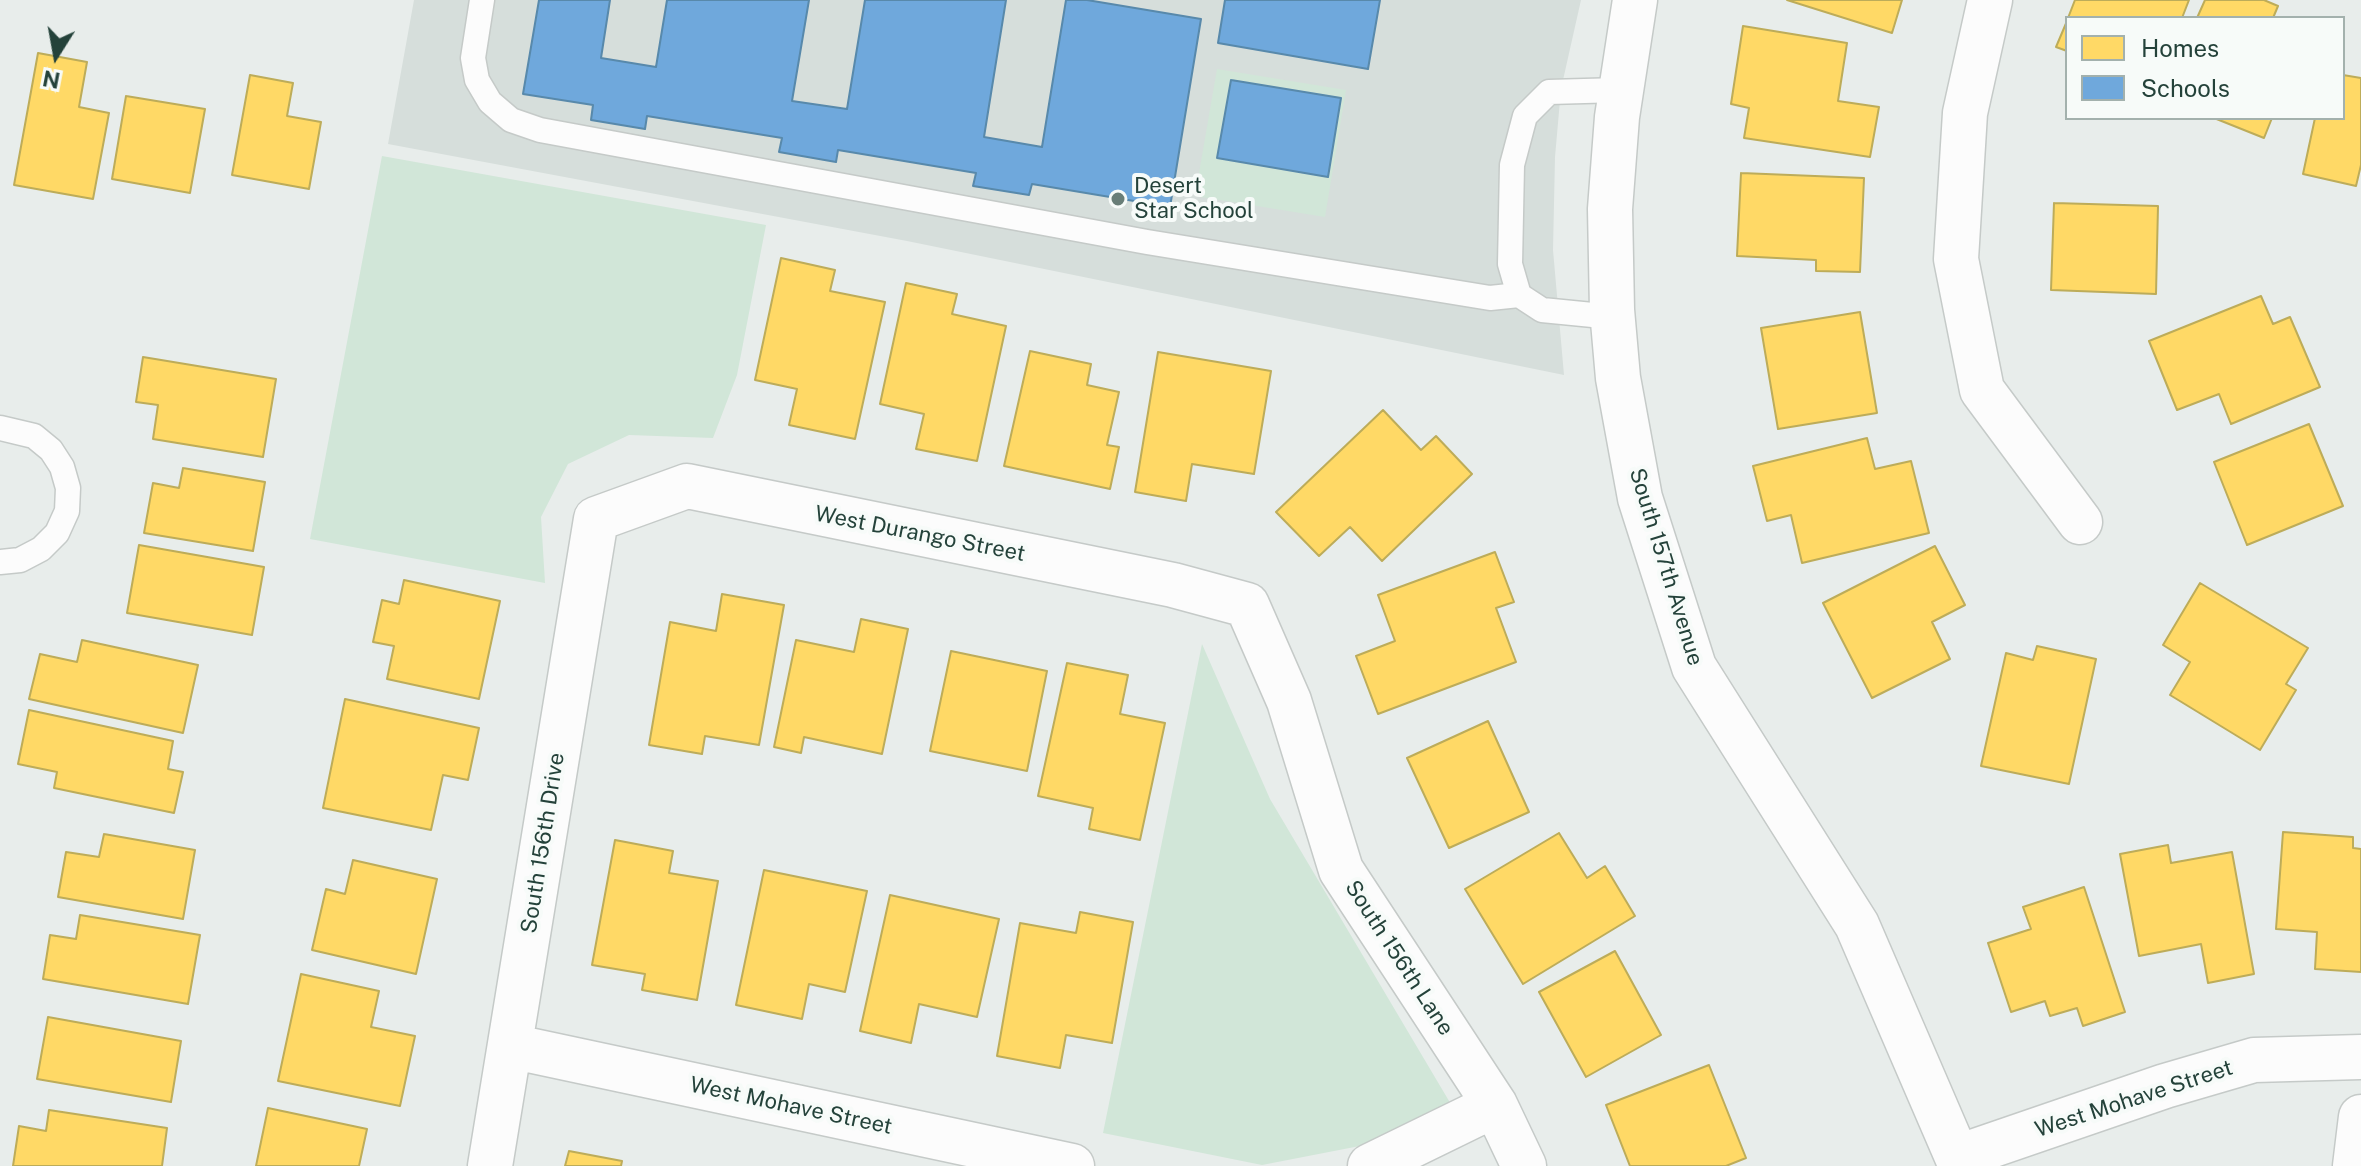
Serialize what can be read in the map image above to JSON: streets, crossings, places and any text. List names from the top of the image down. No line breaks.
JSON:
{"streets":{"street":["West Durango Street","South 157th Avenue","South 156th Drive","South 156th Lane","West Mohave Street"]},"crossings":[["West Durango Street","South 156th Drive"],["West Durango Street","South 156th Lane"],["South 157th Avenue","West Mohave Street"],["South 156th Drive","West Mohave Street"]],"places":["Desert Star School"],"legend":["Homes","Schools"],"north":"bottom"}
